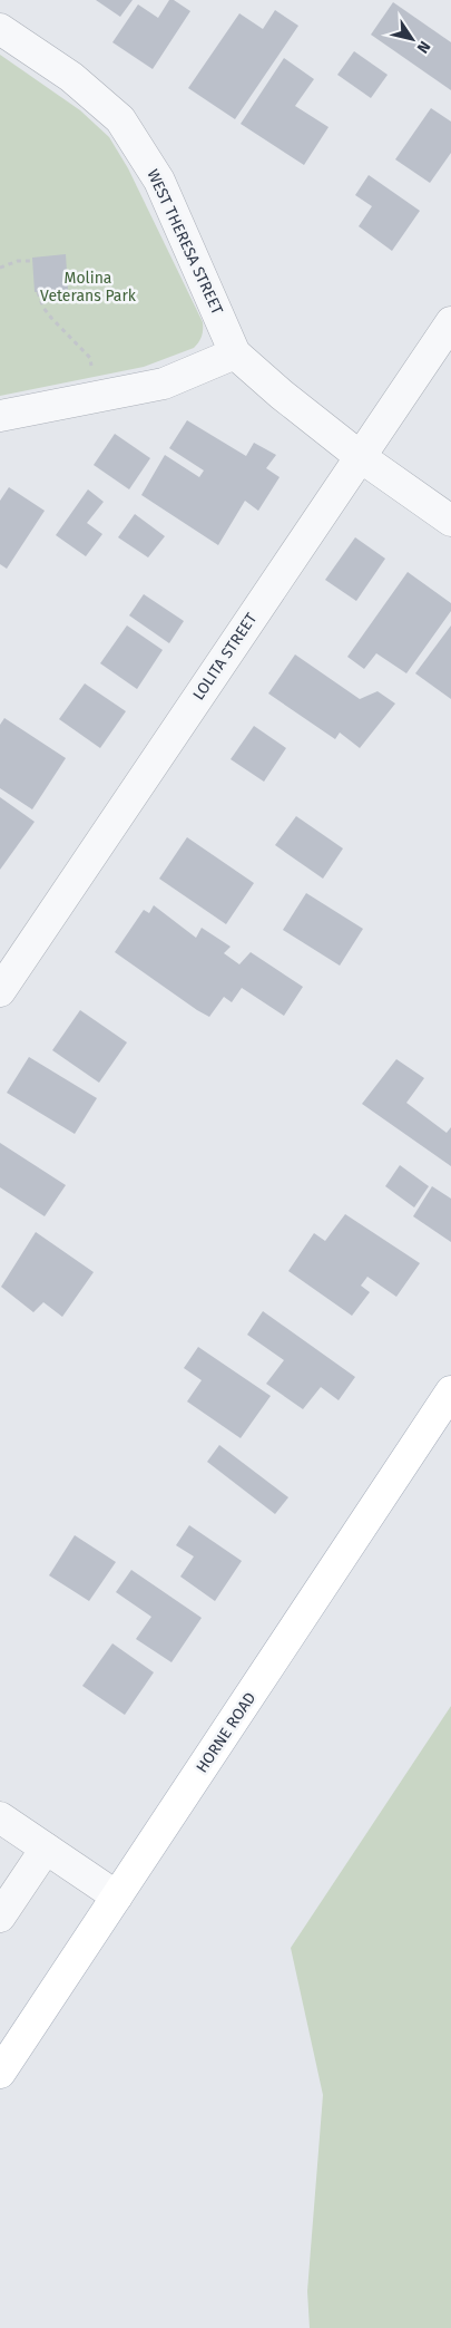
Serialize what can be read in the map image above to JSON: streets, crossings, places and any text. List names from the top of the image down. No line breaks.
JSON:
{"streets":{"main road":["HORNE ROAD"],"street":["WEST THERESA STREET","LOLITA STREET"]},"parks":["Molina Veterans Park"],"north":"bottom right"}
